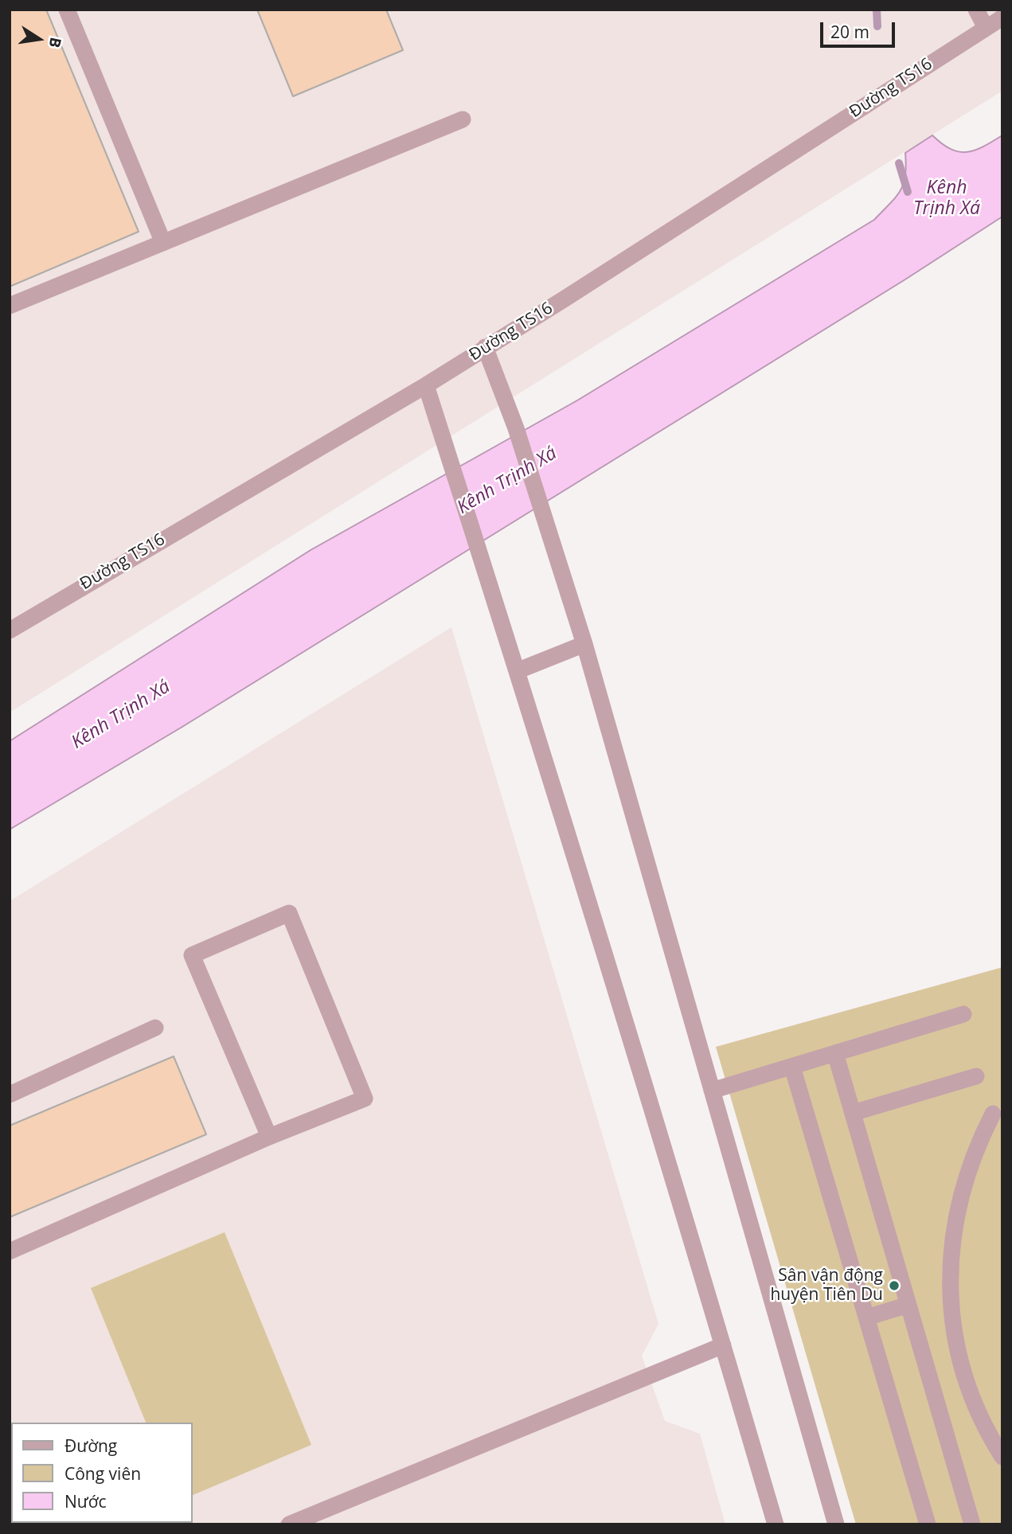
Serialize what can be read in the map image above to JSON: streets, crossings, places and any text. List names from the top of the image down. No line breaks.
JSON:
{"streets":{"street":["Đường TS16"]},"water":["Kênh Trịnh Xá"],"places":["Sân vận động huyện Tiên Du"],"legend":["Đường","Công viên","Nước"],"scale_bar":"20 m","north":"right"}
